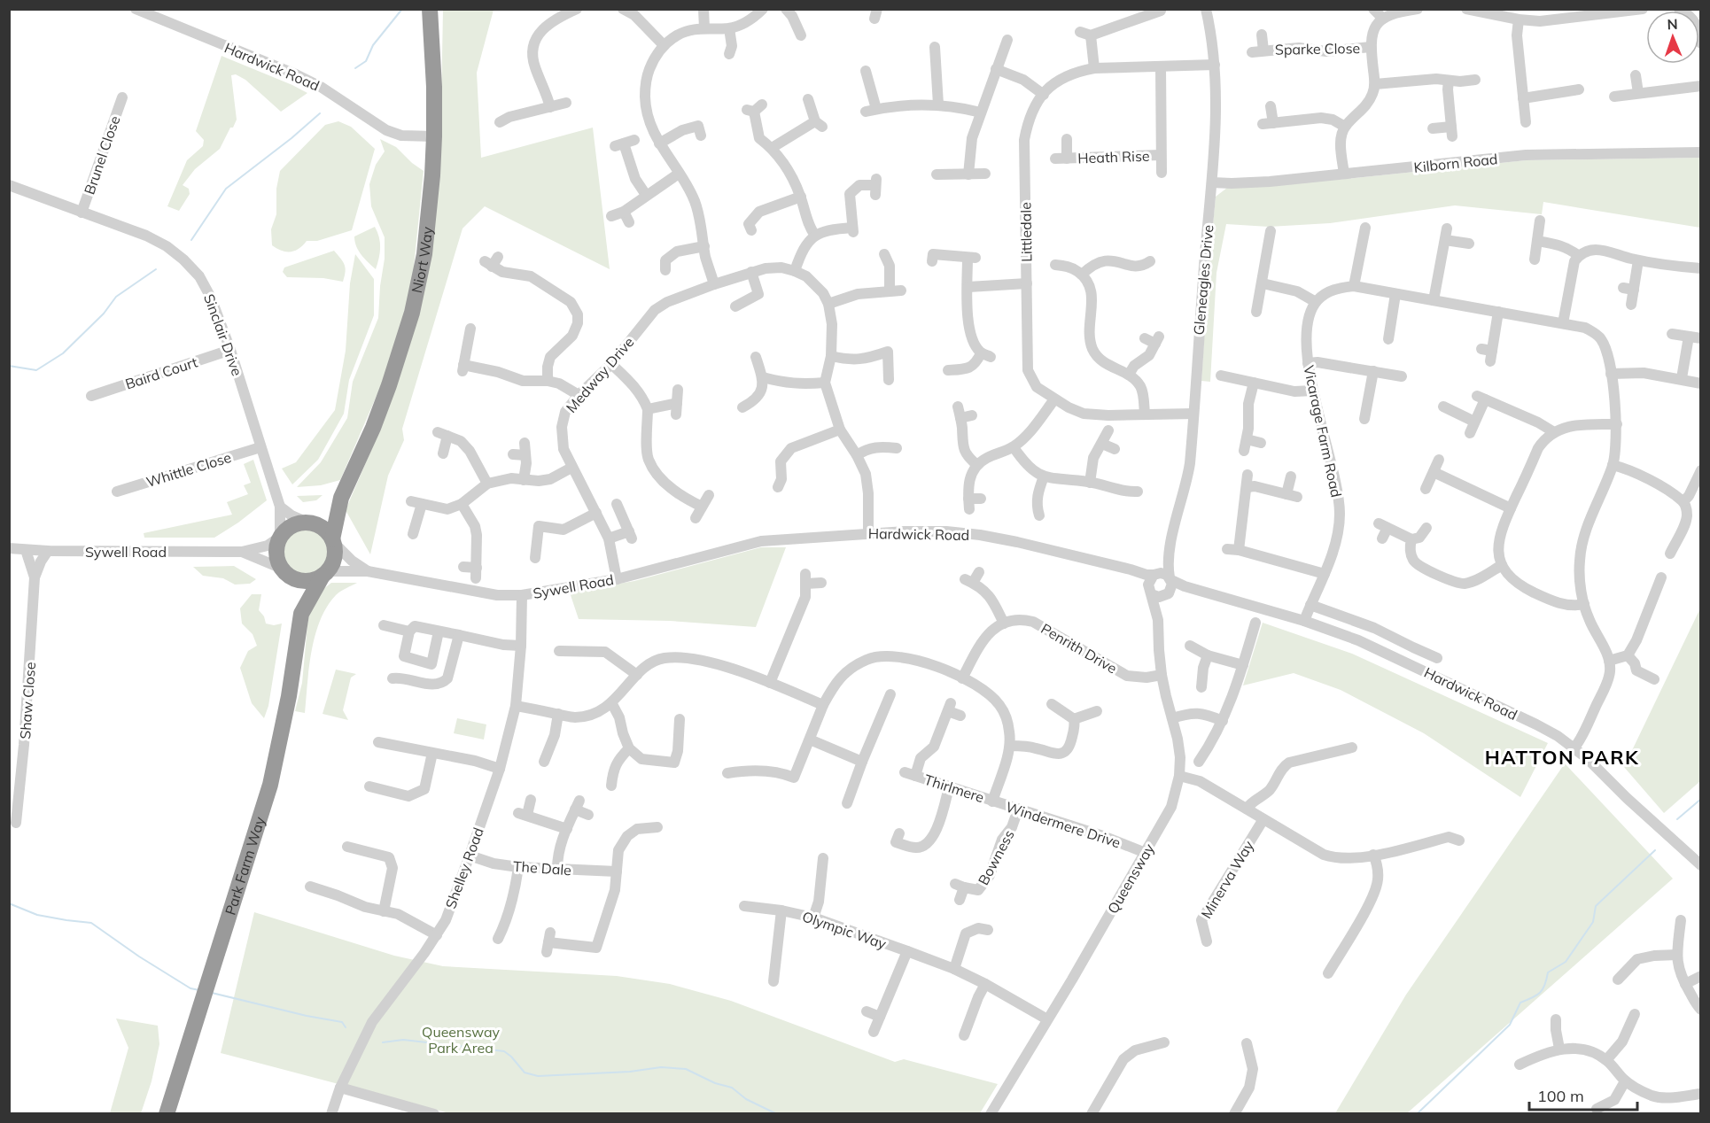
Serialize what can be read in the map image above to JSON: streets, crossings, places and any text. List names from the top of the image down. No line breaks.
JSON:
{"streets":{"highway":["Niort Way","Park Farm Way"],"street":["Sparke Close","Hardwick Road","Brunel Close","Heath Rise","Kilborn Road","Littledale","Gleneagles Drive","Sinclair Drive","Baird Court","Medway Drive","Vicarage Farm Road","Whittle Close","Sywell Road","Penrith Drive","Shaw Close","Thirlmere","Windermere Drive","Bowness","Shelley Road","The Dale","Queensway","Minerva Way","Olympic Way"]},"crossings":[["Hardwick Road","Niort Way"],["Hardwick Road","Gleneagles Drive"],["Hardwick Road","Vicarage Farm Road"],["Hardwick Road","Sywell Road"],["Hardwick Road","Queensway"],["Brunel Close","Sinclair Drive"],["Heath Rise","Littledale"],["Kilborn Road","Gleneagles Drive"],["Littledale","Gleneagles Drive"],["Niort Way","Sinclair Drive"],["Niort Way","Sywell Road"],["Niort Way","Park Farm Way"],["Gleneagles Drive","Queensway"],["Sinclair Drive","Baird Court"],["Sinclair Drive","Whittle Close"],["Sinclair Drive","Sywell Road"],["Sinclair Drive","Park Farm Way"],["Medway Drive","Sywell Road"],["Sywell Road","Shaw Close"],["Sywell Road","Park Farm Way"],["Sywell Road","Shelley Road"],["Penrith Drive","Queensway"],["Thirlmere","Windermere Drive"],["Windermere Drive","Bowness"],["Windermere Drive","Queensway"],["Shelley Road","The Dale"],["Queensway","Olympic Way"]],"districts":["HATTON PARK"],"parks":["Queensway Park Area"],"scale_bar":"100 m","north":"top"}
